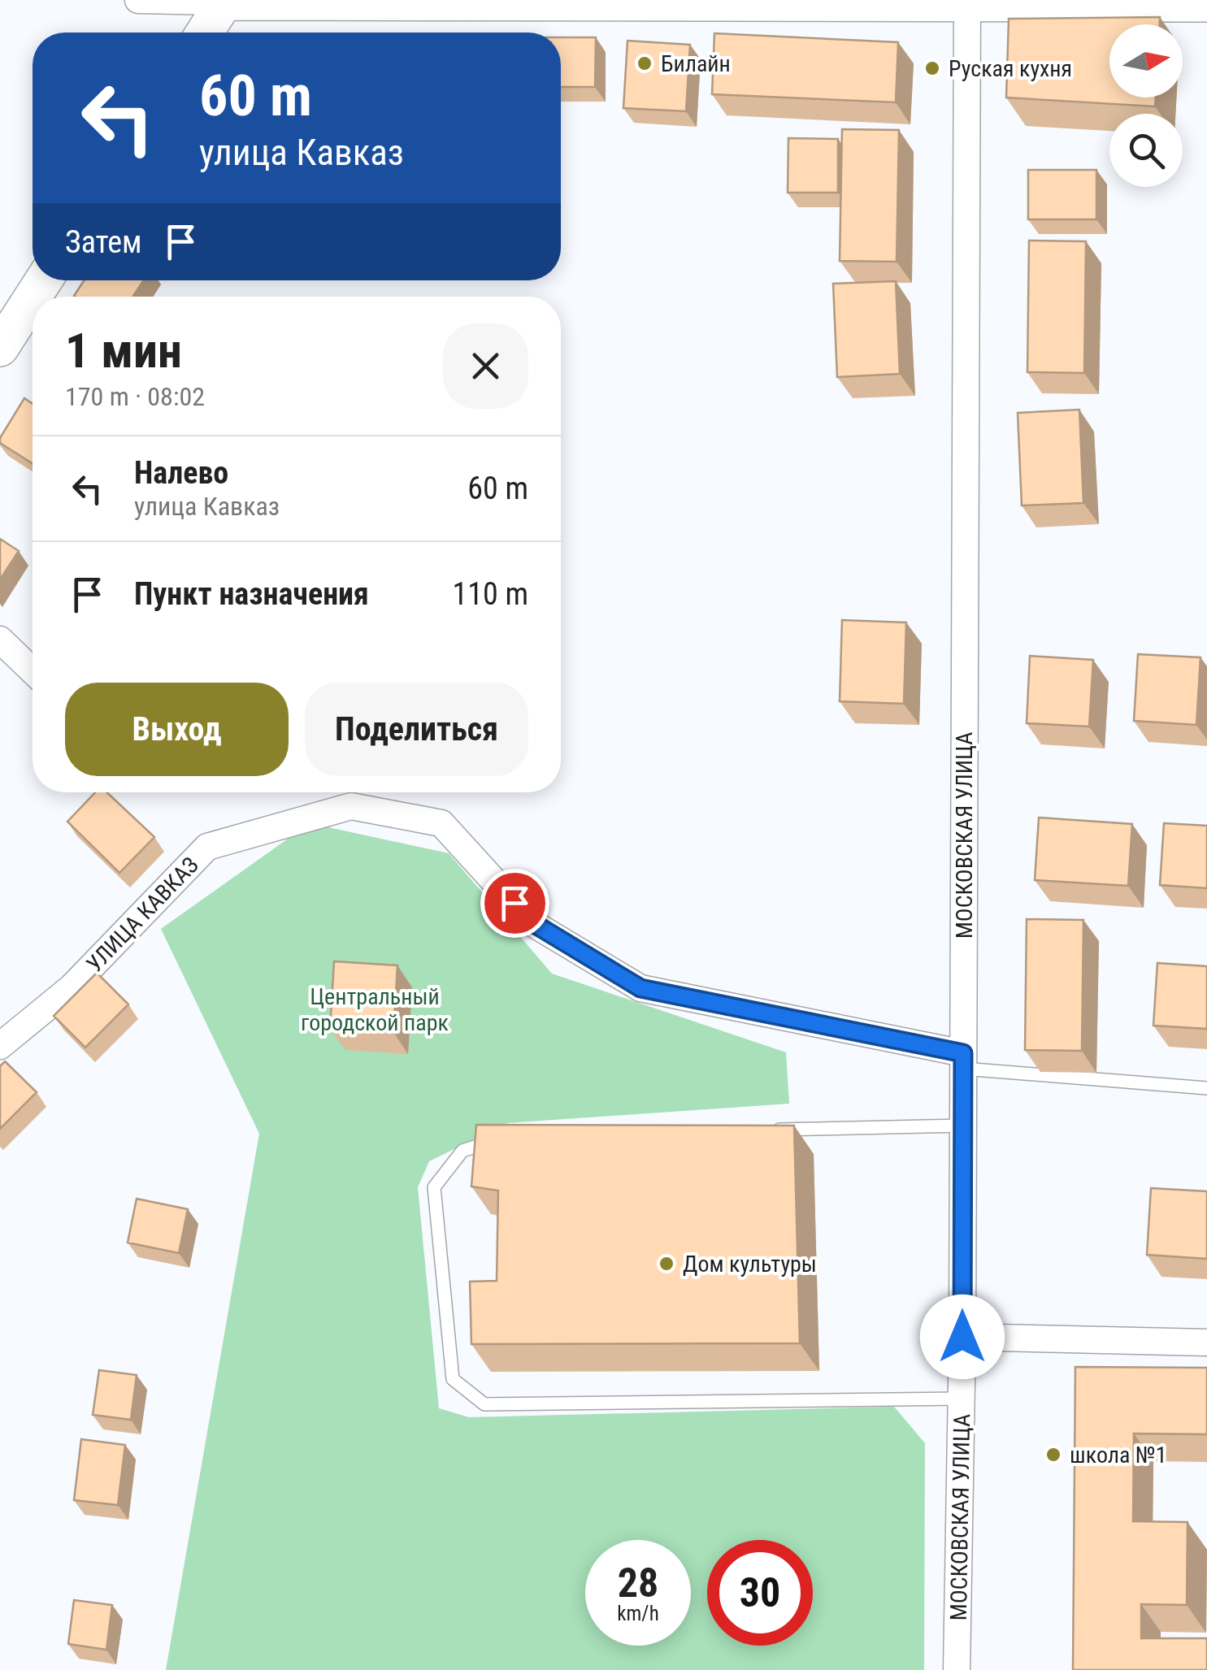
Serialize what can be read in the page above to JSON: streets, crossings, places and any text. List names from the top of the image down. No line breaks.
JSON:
{"streets":{"street":["МОСКОВСКАЯ УЛИЦА","УЛИЦА КАВКАЗ"]},"crossings":[["МОСКОВСКАЯ УЛИЦА","УЛИЦА КАВКАЗ"]],"parks":["Центральный городской парк"],"places":["Билайн","Руская кухня","Дом культуры","школа №1"],"north":"right","page":{"turn":["60 m","улица Кавказ"],"then":"Затем","heading":["1 мин","170 m · 08:02"],"list":[{"name":"Налево","note":"улица Кавказ","value":"60 m"},{"name":"Пункт назначения","value":"110 m"}],"buttons":["Выход","Поделиться"],"speed":"28 km/h","limit":"30"}}
